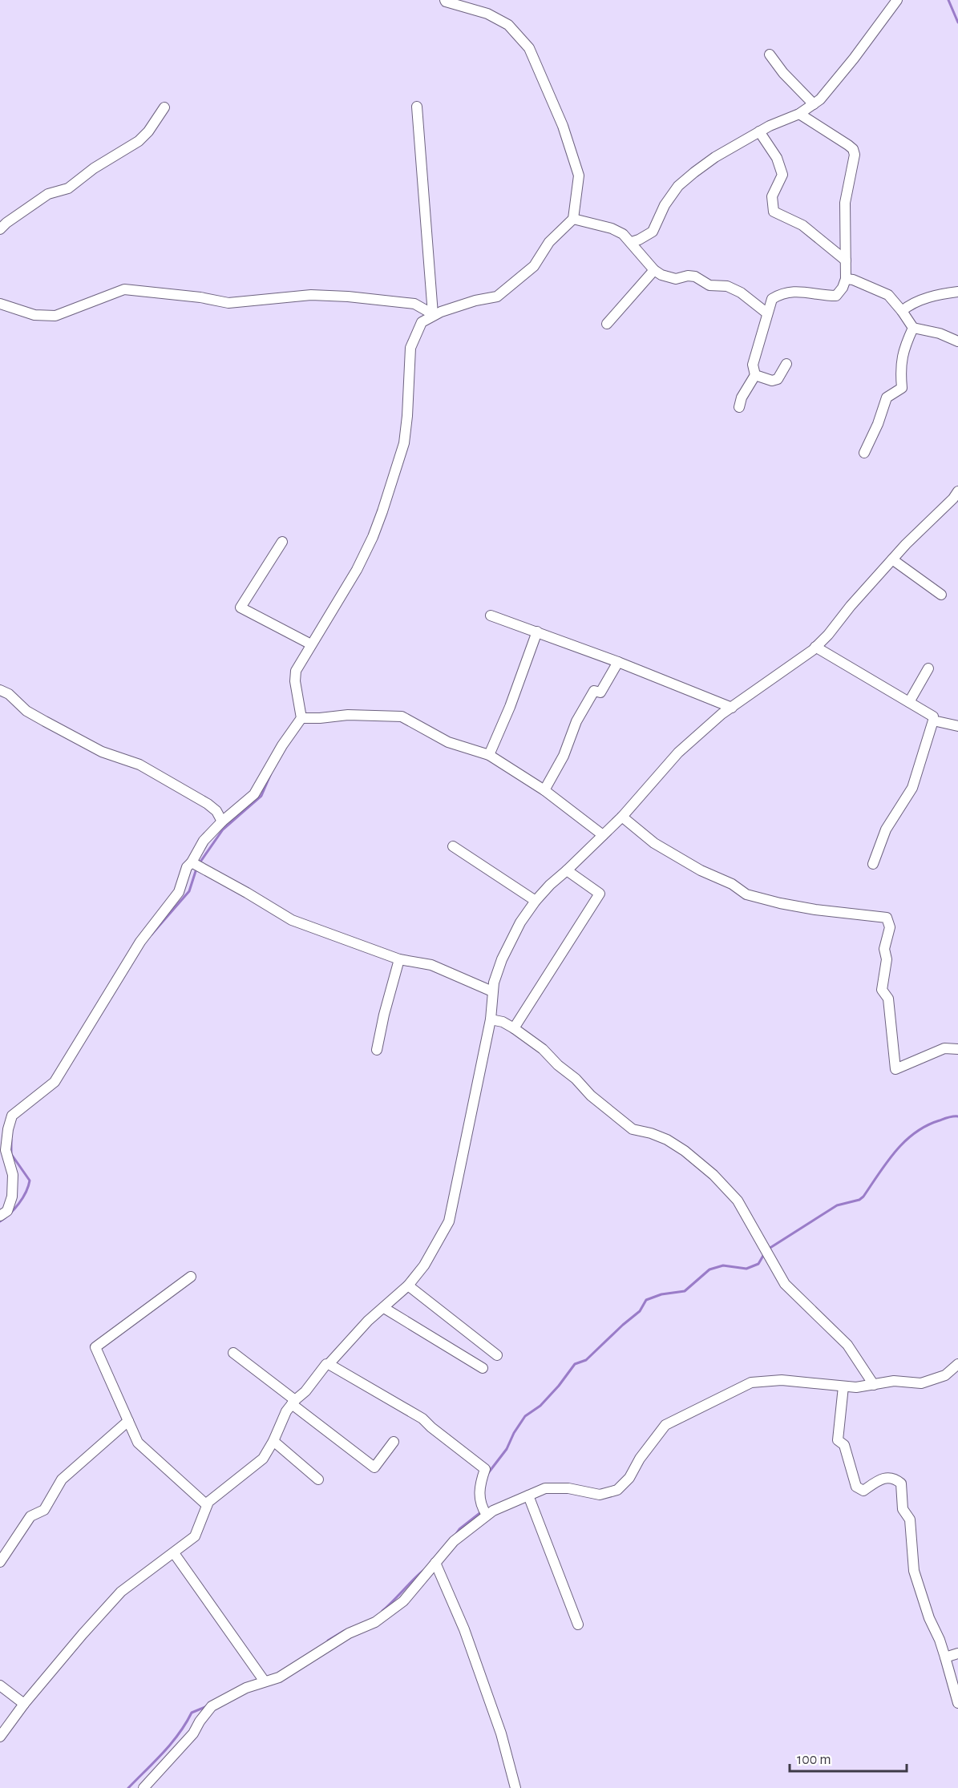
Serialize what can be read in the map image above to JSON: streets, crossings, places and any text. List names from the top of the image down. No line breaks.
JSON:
{"scale_bar":"100 m"}
